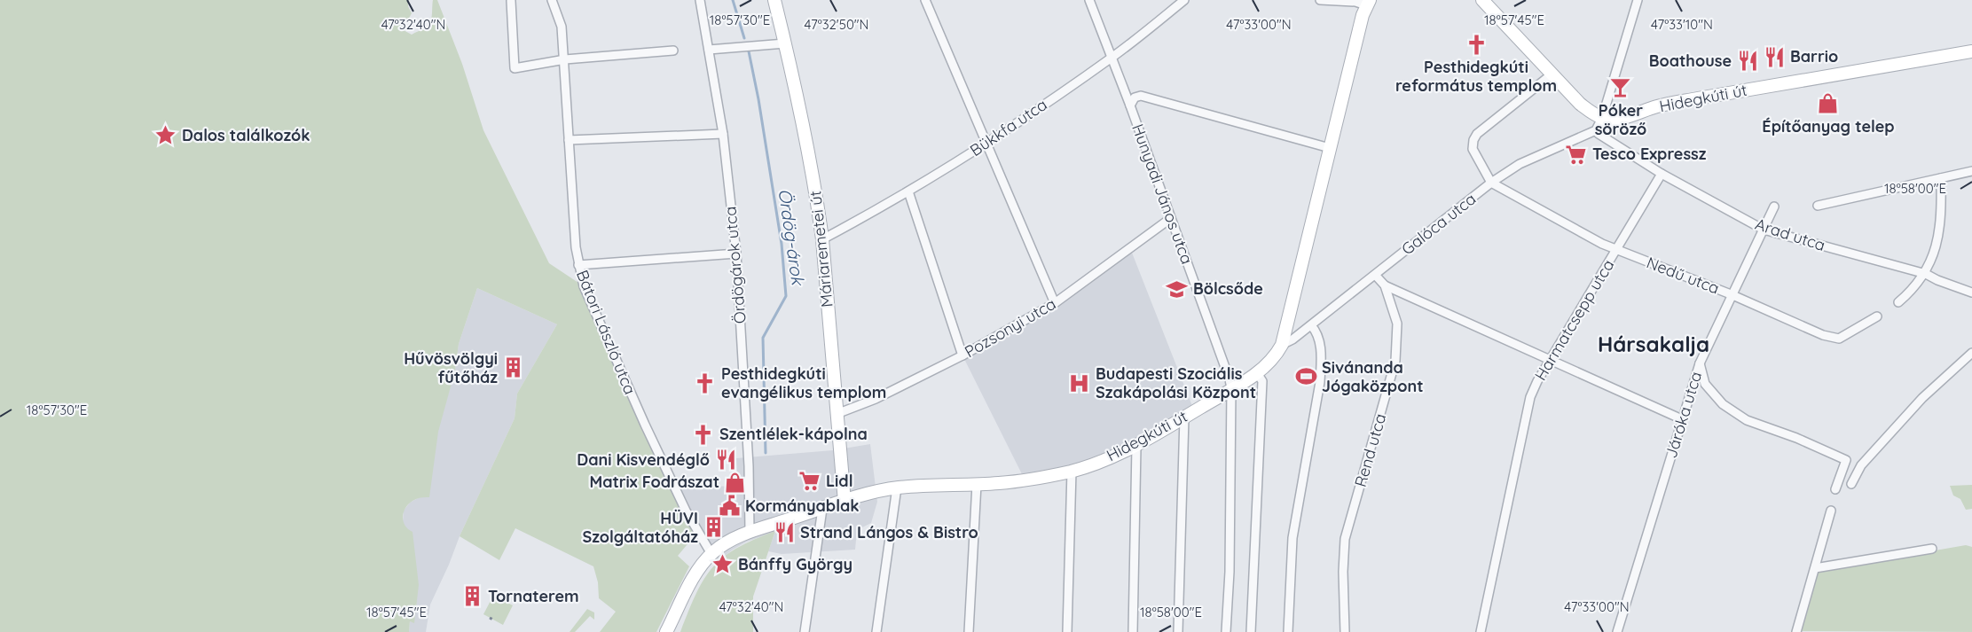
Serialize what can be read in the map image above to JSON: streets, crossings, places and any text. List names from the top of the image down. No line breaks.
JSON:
{"streets":{"main road":["Hidegkúti út","Máriaremetei út"],"street":["Bükkfa utca","Hunyadi János utca","Galóca utca","Arad utca","Ördögárok utca","Nedű utca","Harmatcsepp utca","Pozsonyi utca","Bátori László utca","Járóka utca","Rend utca"]},"crossings":[["Hidegkúti út","Hunyadi János utca"],["Hidegkúti út","Galóca utca"],["Hidegkúti út","Máriaremetei út"],["Hidegkúti út","Ördögárok utca"],["Hidegkúti út","Bátori László utca"],["Bükkfa utca","Hunyadi János utca"],["Bükkfa utca","Máriaremetei út"],["Hunyadi János utca","Pozsonyi utca"],["Galóca utca","Arad utca"],["Galóca utca","Nedű utca"],["Galóca utca","Rend utca"],["Arad utca","Harmatcsepp utca"],["Arad utca","Járóka utca"],["Máriaremetei út","Pozsonyi utca"],["Nedű utca","Harmatcsepp utca"],["Nedű utca","Járóka utca"]],"districts":["Hársakalja"],"water":["Ördög-árok"],"places":{"church":["Pesthidegkúti református templom","Pesthidegkúti evangélikus templom","Szentlélek-kápolna"],"restaurant":["Barrio","Boathouse","Dani Kisvendéglő","Strand Lángos & Bistro"],"bar":["Póker söröző"],"shop":["Építőanyag telep","Matrix Fodrászat"],"place":["Dalos találkozók","Bánffy György"],"supermarket":["Tesco Expressz","Lidl"],"school or university":["Bölcsőde"],"building":["Hűvösvölgyi fűtőház","HÜVI Szolgáltatóház","Tornaterem"],"sports":["Sivánanda Jógaközpont"],"hospital":["Budapesti Szociális Szakápolási Központ"],"public building":["Kormányablak"]},"coordinates":["18°57'30\"E","18°57'45\"E","47°32'40\"N","47°32'50\"N","47°33'00\"N","47°33'10\"N","18°58'00\"E"]}
